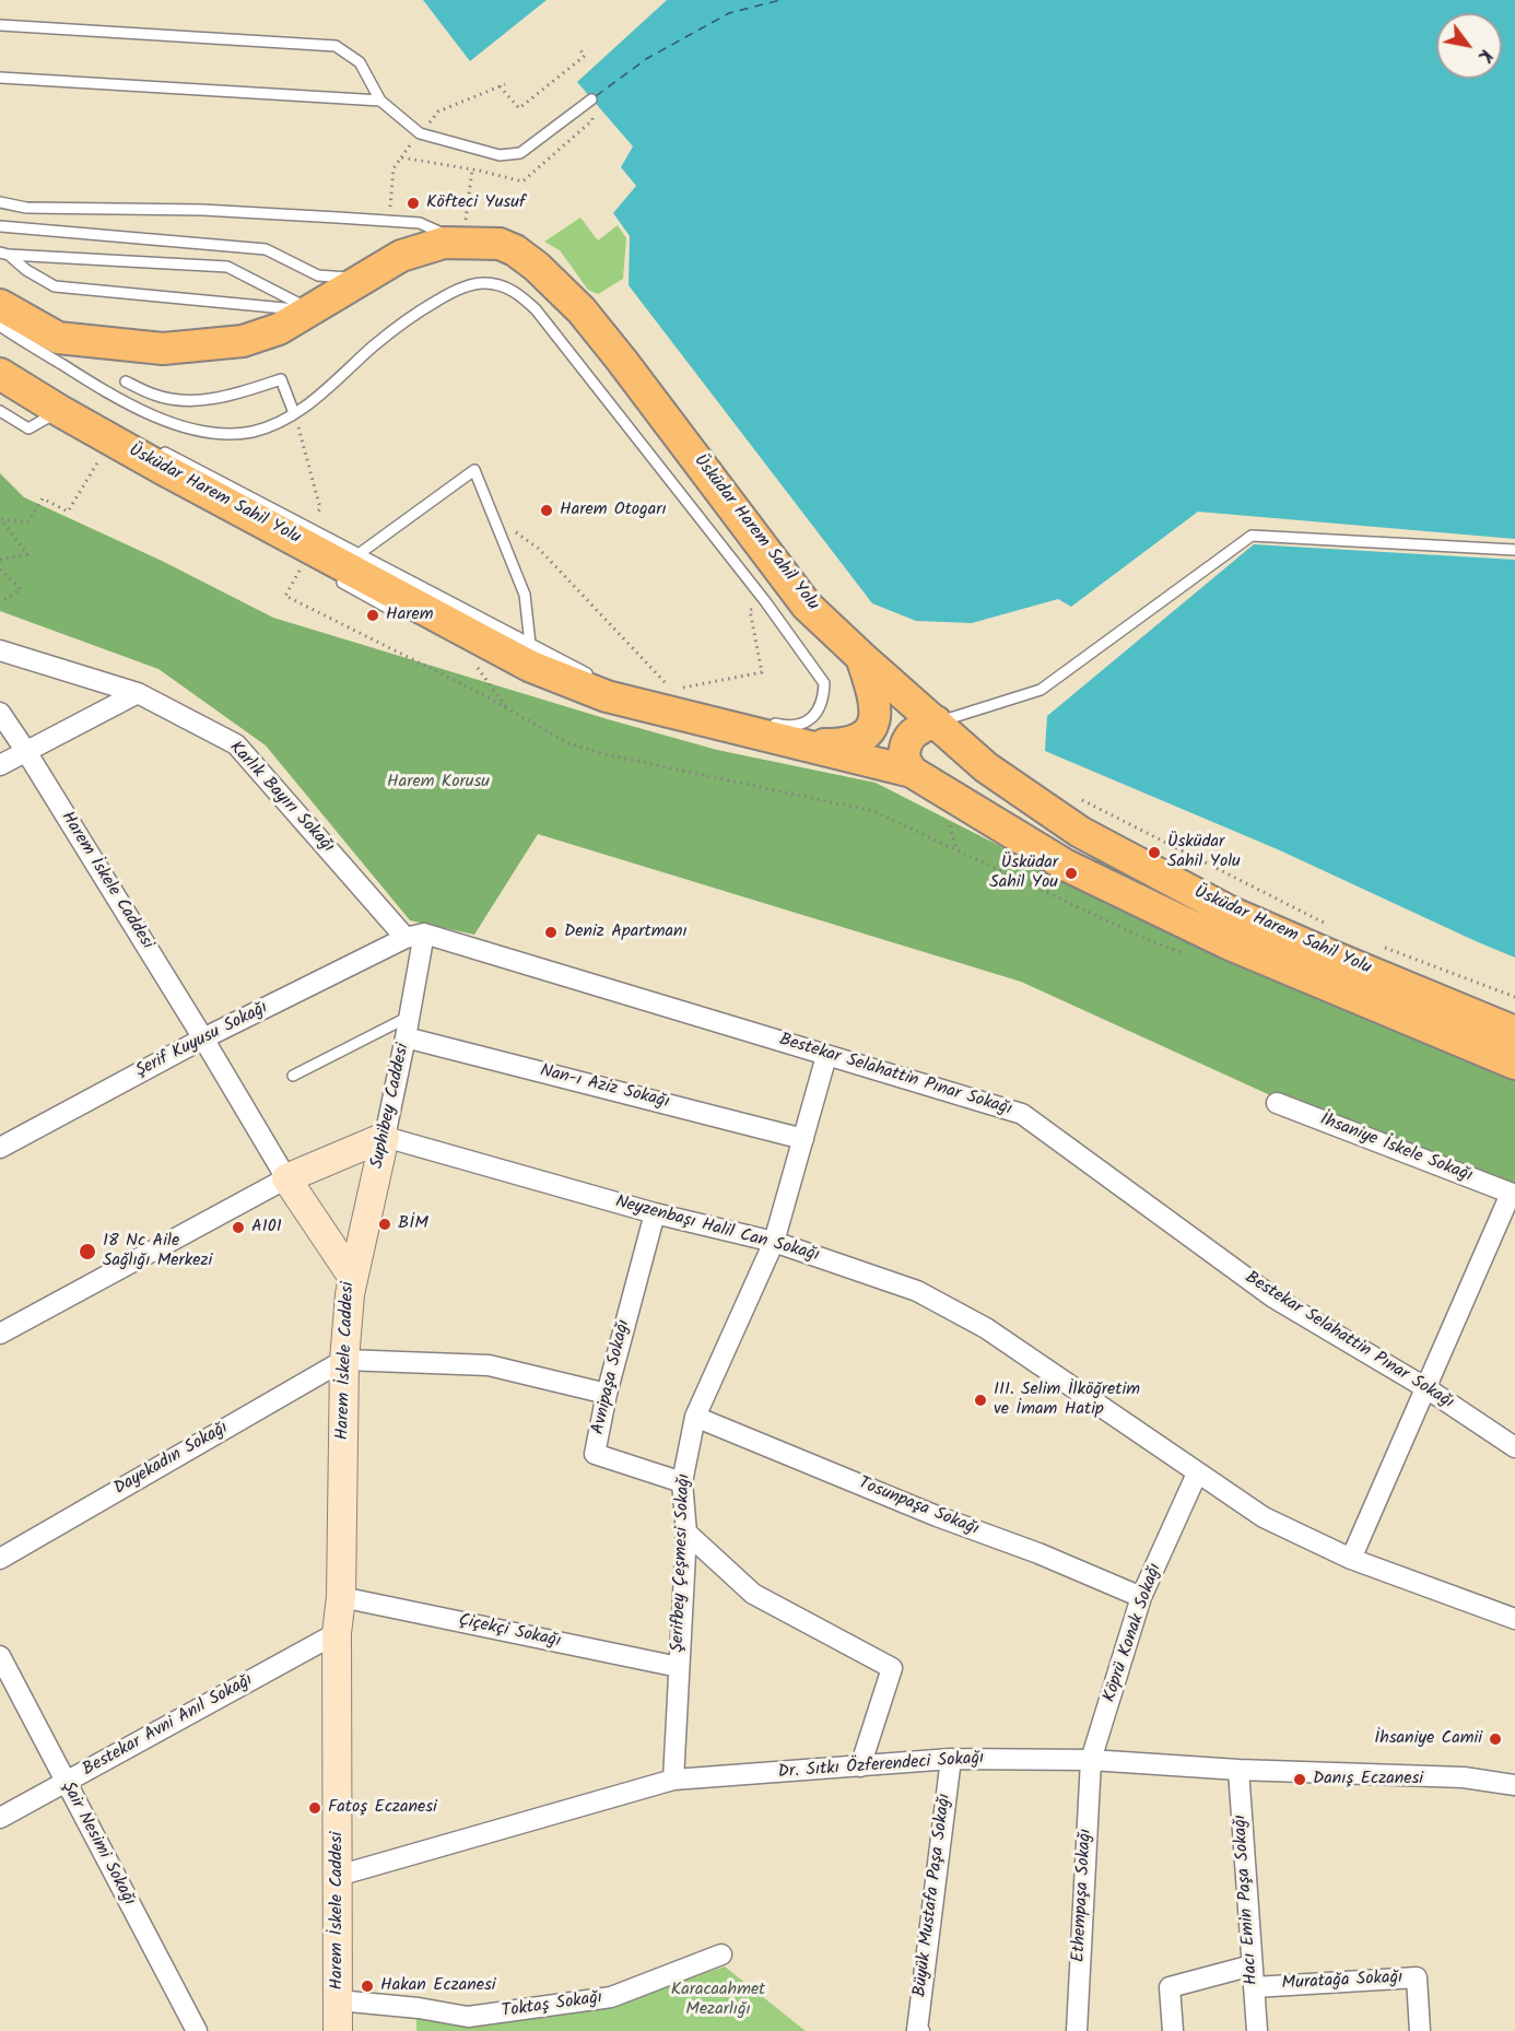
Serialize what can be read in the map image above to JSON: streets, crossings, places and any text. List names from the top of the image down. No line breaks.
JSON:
{"streets":{"main road":["Üsküdar Harem Sahil Yolu"],"street":["Karlık Bayırı Sokağı","Harem İskele Caddesi","Şerif Kuyusu Sokağı","Bestekar Selahattin Pınar Sokağı","Nan-ı Aziz Sokağı","Suphibey Caddesi","İhsaniye İskele Sokağı","Neyzenbaşı Halil Can Sokağı","Avnipaşa Sokağı","Dayekadın Sokağı","Tosunpaşa Sokağı","Şerifbey Çeşmesi Sokağı","Çiçekçi Sokağı","Köprü Konak Sokağı","Bestekar Avni Anıl Sokağı","Dr. Sıtkı Özferendeci Sokağı","Şair Nesimi Sokağı","Büyük Mustafa Paşa Sokağı","Ethempaşa Sokağı","Hacı Emin Paşa Sokağı","Muratağa Sokağı","Toktaş Sokağı"]},"crossings":[["Karlık Bayırı Sokağı","Şerif Kuyusu Sokağı"],["Karlık Bayırı Sokağı","Bestekar Selahattin Pınar Sokağı"],["Karlık Bayırı Sokağı","Suphibey Caddesi"],["Harem İskele Caddesi","Şerif Kuyusu Sokağı"],["Harem İskele Caddesi","Suphibey Caddesi"],["Harem İskele Caddesi","Dayekadın Sokağı"],["Harem İskele Caddesi","Çiçekçi Sokağı"],["Harem İskele Caddesi","Bestekar Avni Anıl Sokağı"],["Harem İskele Caddesi","Dr. Sıtkı Özferendeci Sokağı"],["Harem İskele Caddesi","Toktaş Sokağı"],["Şerif Kuyusu Sokağı","Bestekar Selahattin Pınar Sokağı"],["Şerif Kuyusu Sokağı","Suphibey Caddesi"],["Bestekar Selahattin Pınar Sokağı","Suphibey Caddesi"],["Bestekar Selahattin Pınar Sokağı","Şerifbey Çeşmesi Sokağı"],["Nan-ı Aziz Sokağı","Suphibey Caddesi"],["Nan-ı Aziz Sokağı","Şerifbey Çeşmesi Sokağı"],["Suphibey Caddesi","Neyzenbaşı Halil Can Sokağı"],["Neyzenbaşı Halil Can Sokağı","Avnipaşa Sokağı"],["Neyzenbaşı Halil Can Sokağı","Şerifbey Çeşmesi Sokağı"],["Neyzenbaşı Halil Can Sokağı","Köprü Konak Sokağı"],["Avnipaşa Sokağı","Şerifbey Çeşmesi Sokağı"],["Tosunpaşa Sokağı","Şerifbey Çeşmesi Sokağı"],["Tosunpaşa Sokağı","Köprü Konak Sokağı"],["Şerifbey Çeşmesi Sokağı","Çiçekçi Sokağı"],["Şerifbey Çeşmesi Sokağı","Dr. Sıtkı Özferendeci Sokağı"],["Köprü Konak Sokağı","Dr. Sıtkı Özferendeci Sokağı"],["Köprü Konak Sokağı","Ethempaşa Sokağı"],["Bestekar Avni Anıl Sokağı","Şair Nesimi Sokağı"],["Dr. Sıtkı Özferendeci Sokağı","Büyük Mustafa Paşa Sokağı"],["Dr. Sıtkı Özferendeci Sokağı","Ethempaşa Sokağı"],["Dr. Sıtkı Özferendeci Sokağı","Hacı Emin Paşa Sokağı"],["Hacı Emin Paşa Sokağı","Muratağa Sokağı"]],"parks":["Harem Korusu","Karacaahmet Mezarlığı"],"places":["Köfteci Yusuf","Harem Otogarı","Harem","Üsküdar Sahil Yolu","Üsküdar Sahil You","Deniz Apartmanı","BİM","A101","18 Nc Aile Sağlığı Merkezi","III. Selim İlköğretim ve İmam Hatip","İhsaniye Camii","Danış Eczanesi","Fatoş Eczanesi","Hakan Eczanesi"],"north":"bottom right"}
